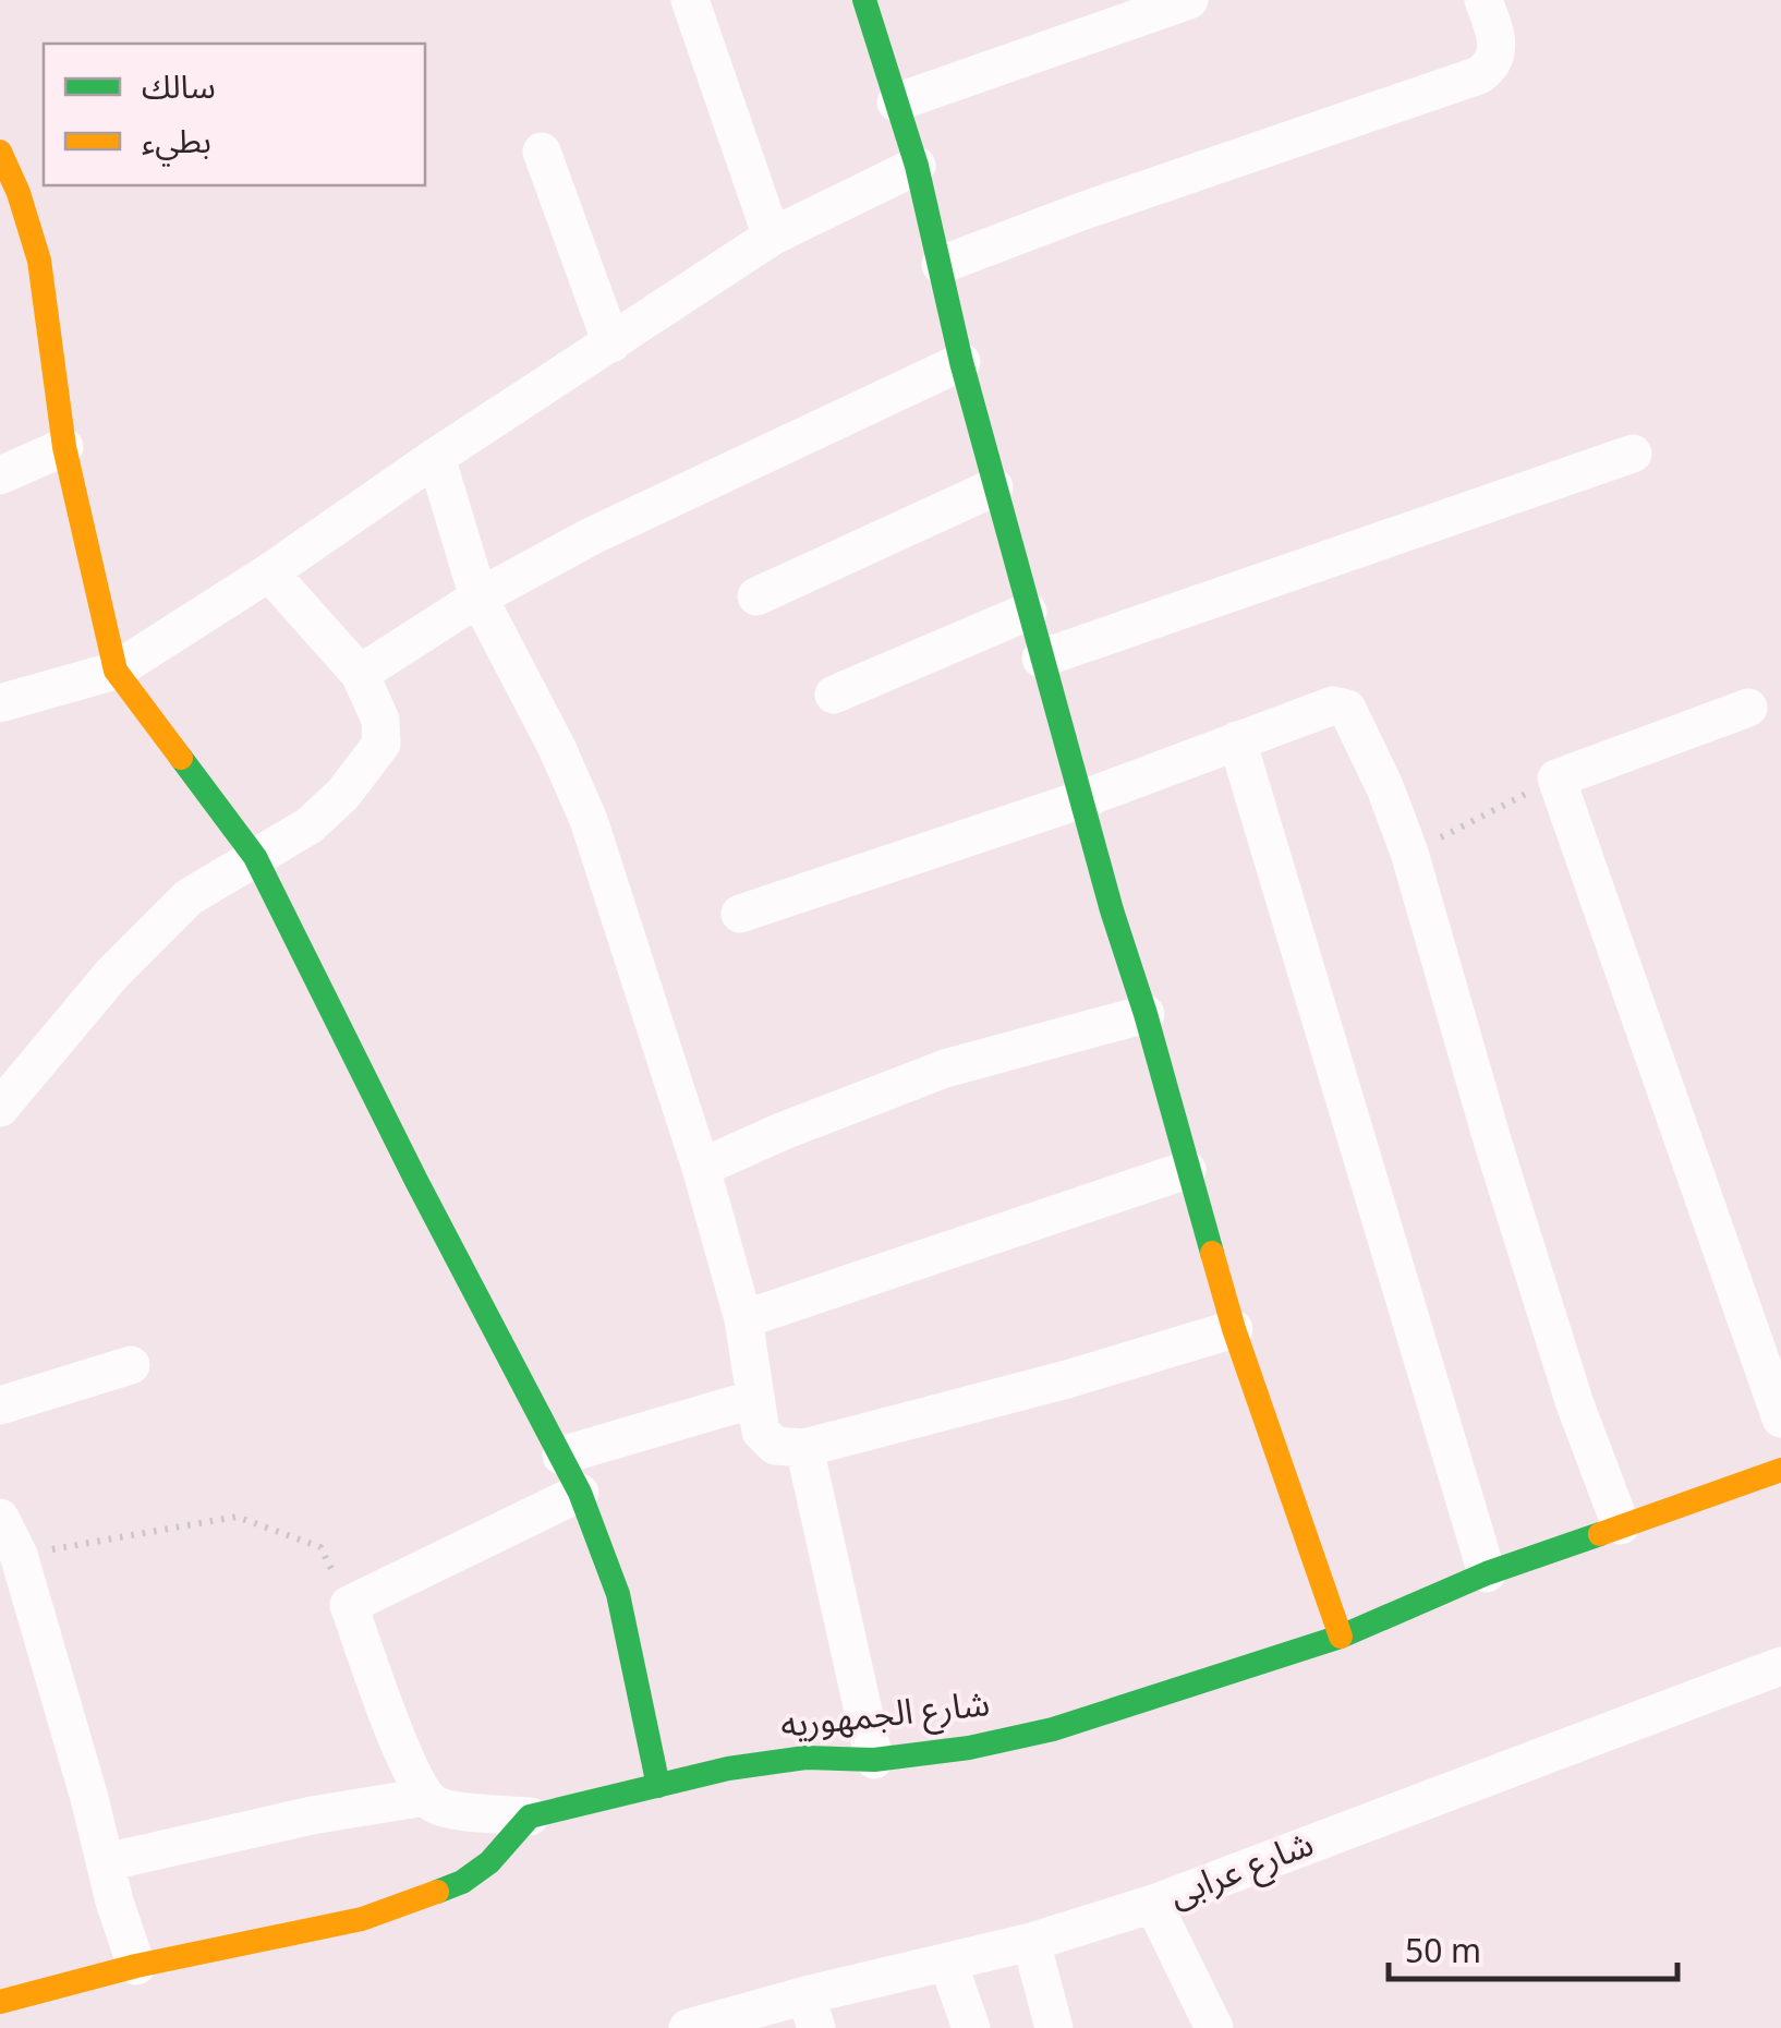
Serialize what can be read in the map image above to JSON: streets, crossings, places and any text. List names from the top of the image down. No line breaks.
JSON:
{"streets":{"street":["شارع الجمهوريه","شارع عرابى"]},"legend":["سالك","بطيء"],"scale_bar":"50 m"}
